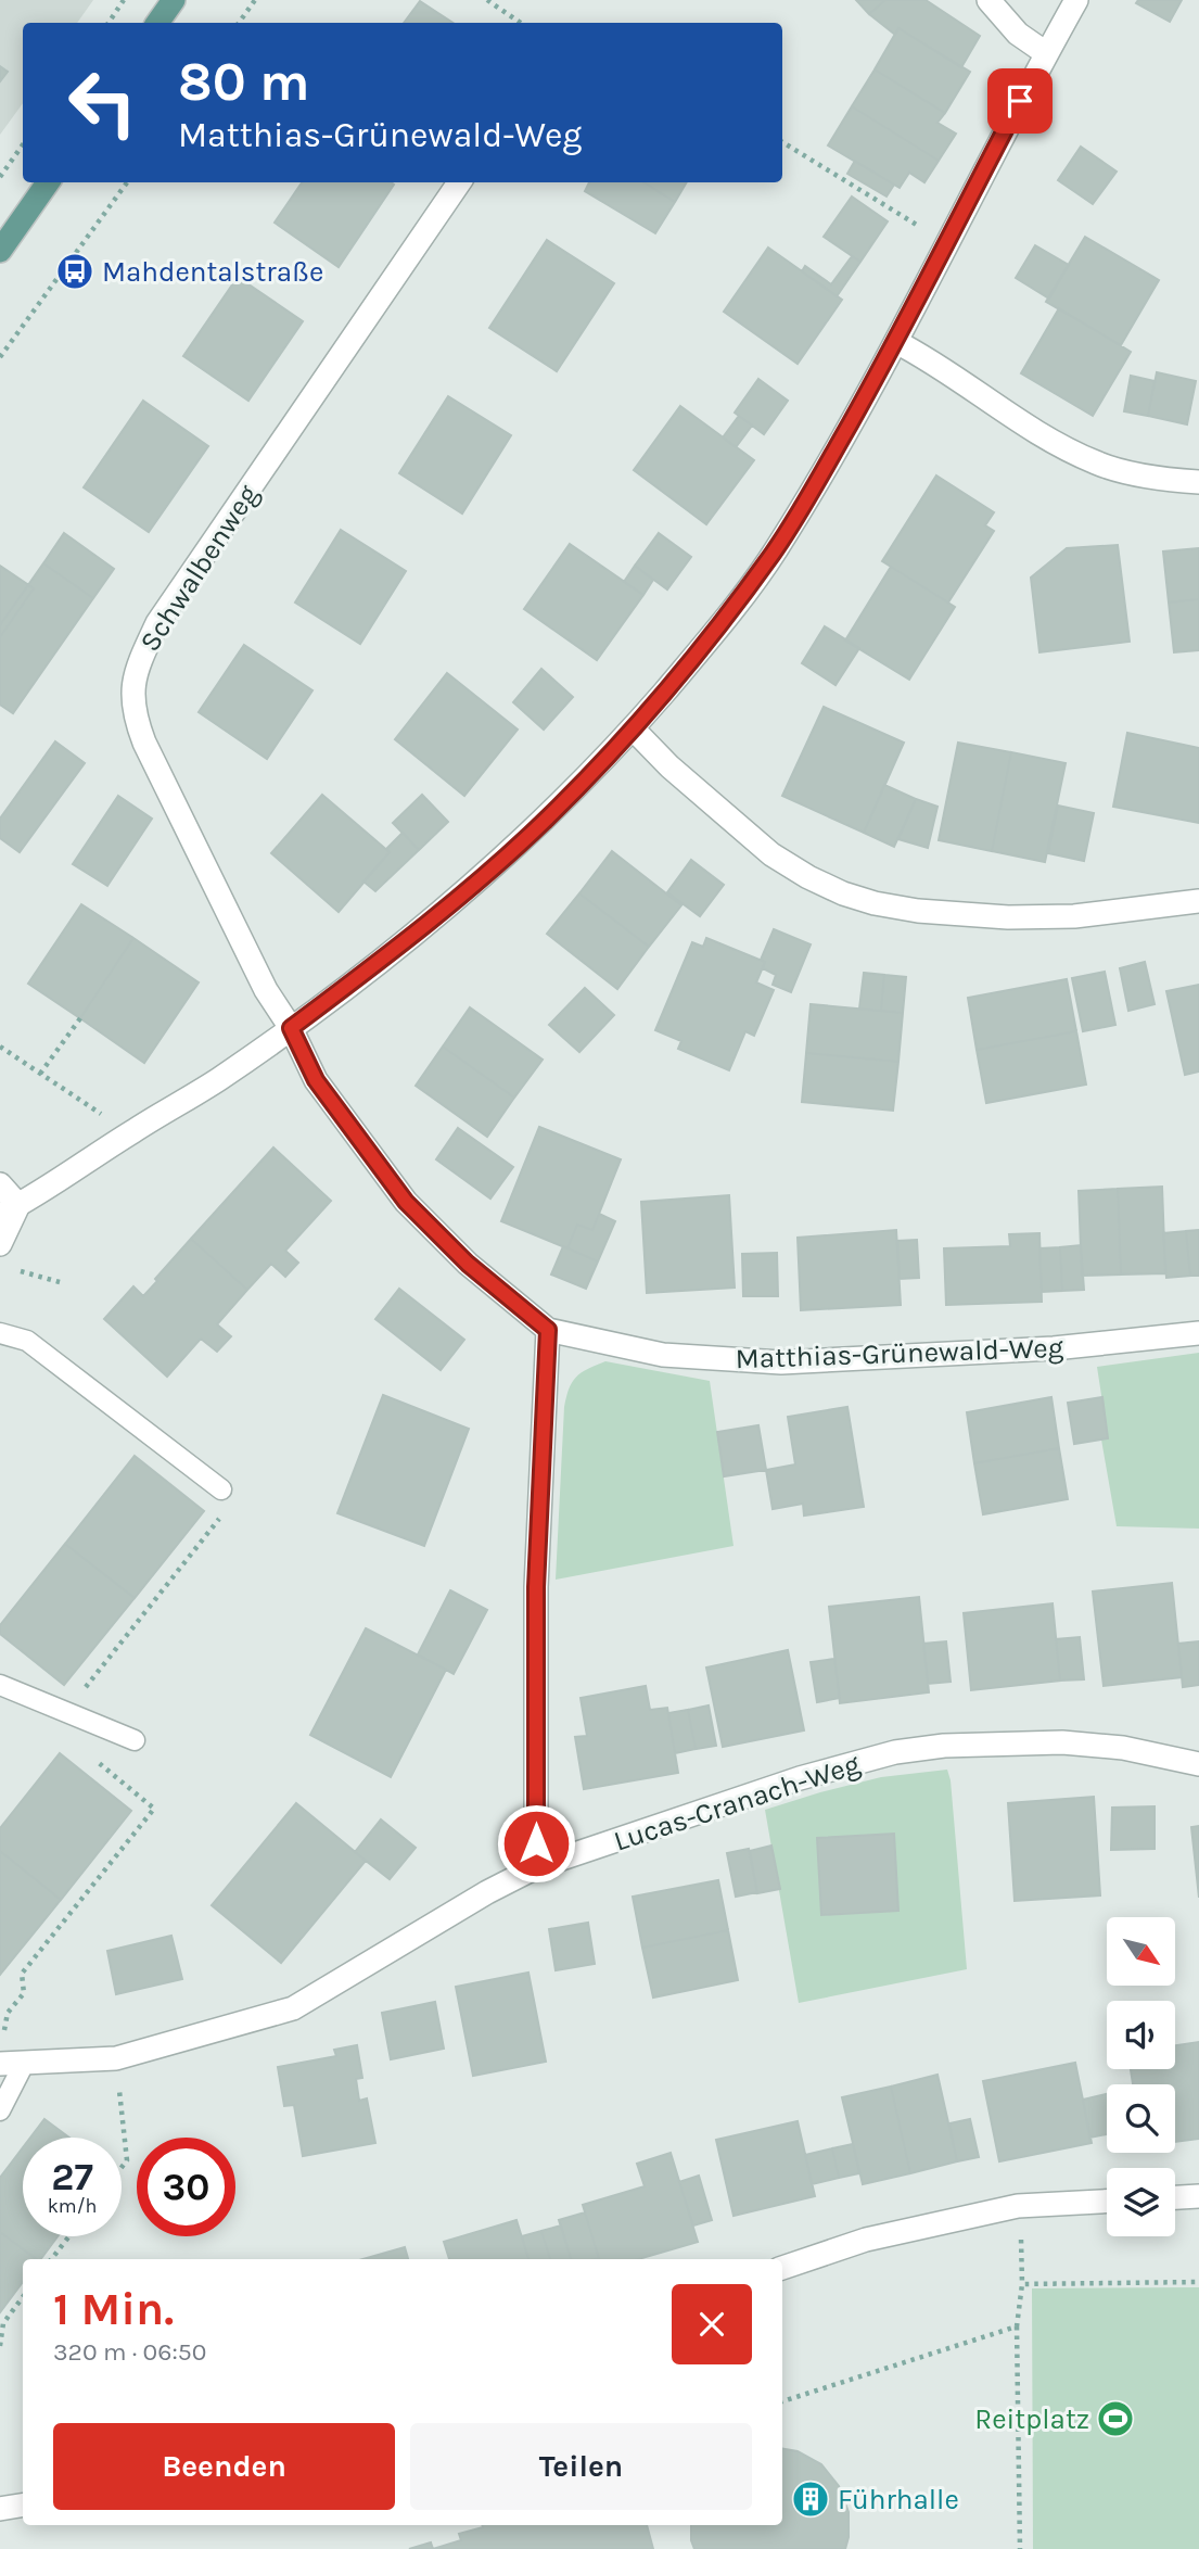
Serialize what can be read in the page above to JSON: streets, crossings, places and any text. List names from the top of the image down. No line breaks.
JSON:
{"streets":{"street":["Schwalbenweg","Matthias-Grünewald-Weg","Lucas-Cranach-Weg"]},"crossings":[["Schwalbenweg","Matthias-Grünewald-Weg"]],"places":{"bus stop":["Mahdentalstraße"],"sports":["Reitplatz"],"building":["Führhalle"]},"north":"bottom right","page":{"turn":["80 m","Matthias-Grünewald-Weg"],"speed":"27 km/h","limit":"30","heading":["1 Min.","320 m · 06:50"],"buttons":["Beenden","Teilen"]}}
